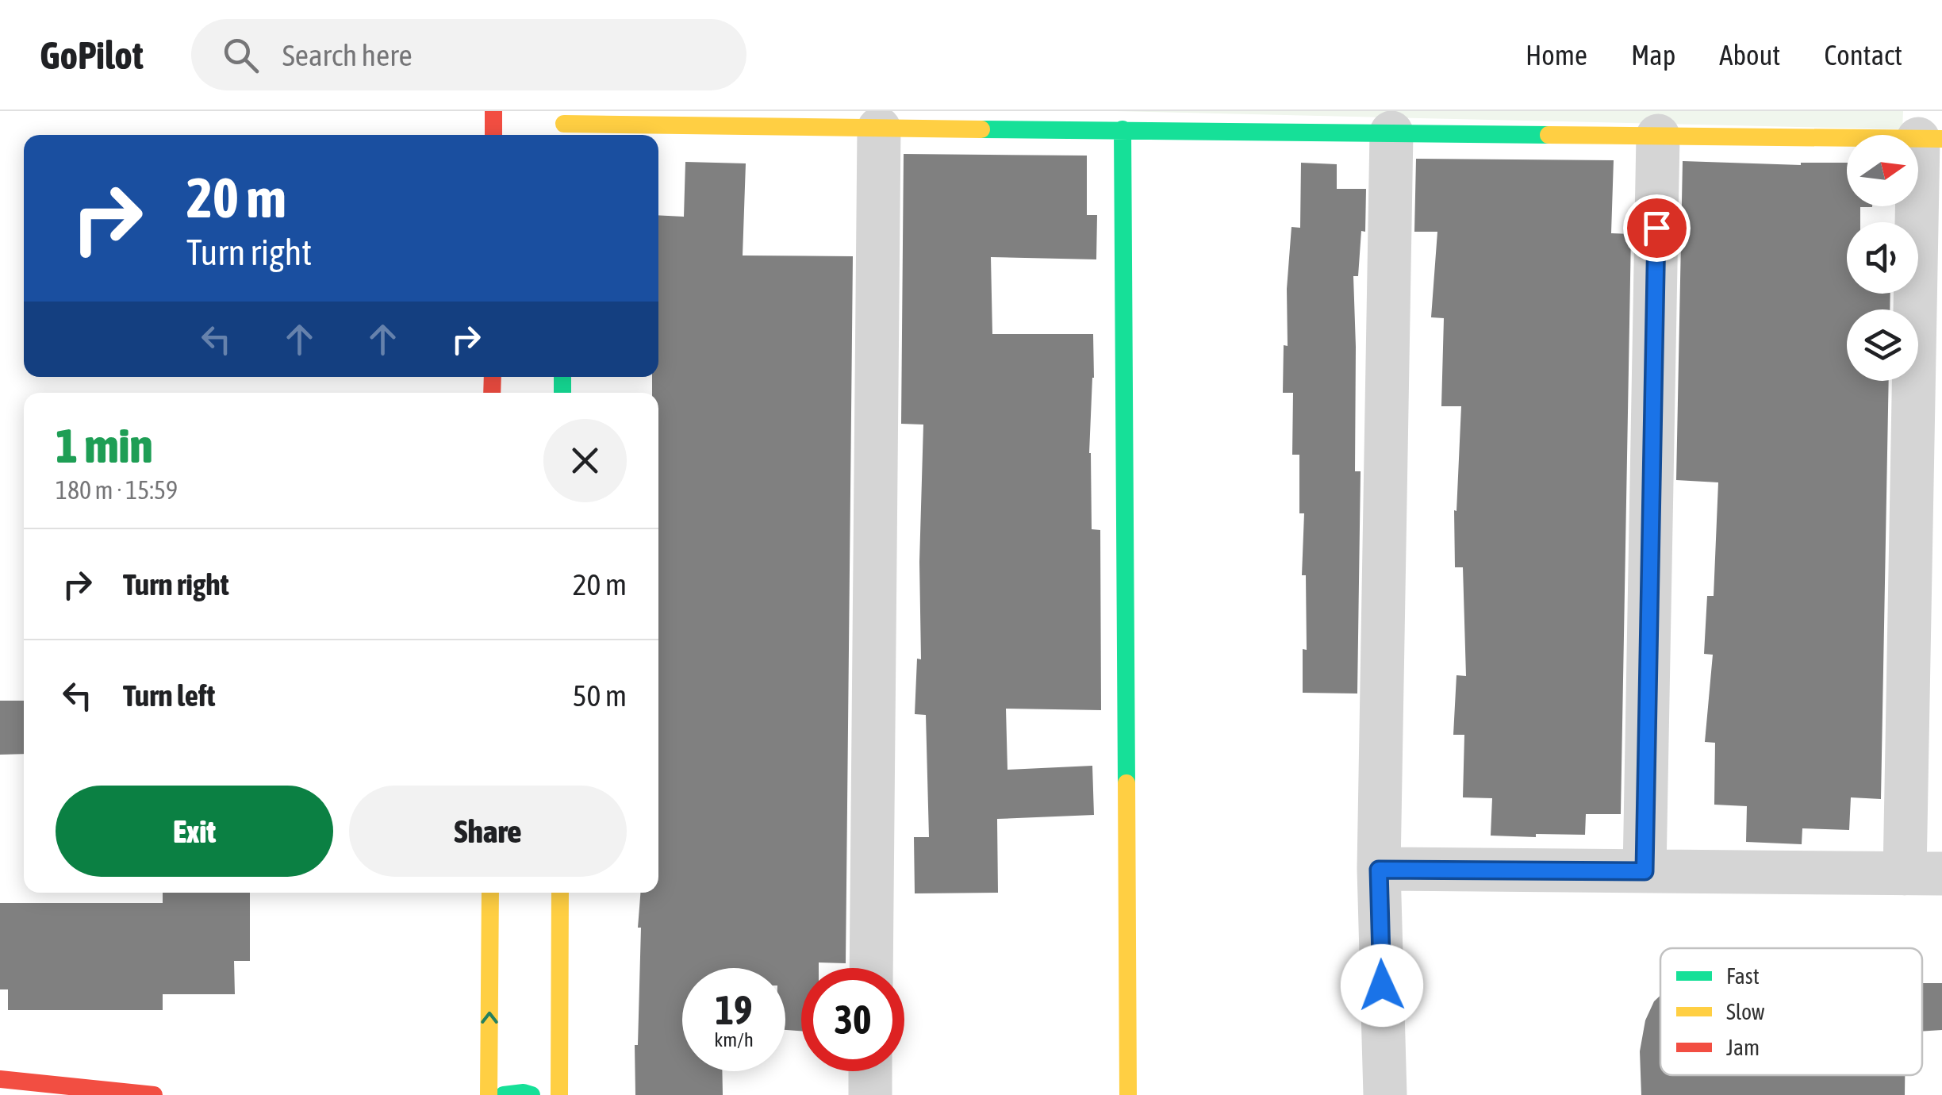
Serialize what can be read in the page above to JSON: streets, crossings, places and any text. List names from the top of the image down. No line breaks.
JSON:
{"legend":["Fast","Slow","Jam"],"north":"right","page":{"header":"GoPilot","search":"Search here","nav":["Home","Map","About","Contact"],"turn":["20 m","Turn right"],"heading":["1 min","180 m · 15:59"],"list":[{"name":"Turn right","value":"20 m"},{"name":"Turn left","value":"50 m"}],"buttons":["Exit","Share"],"speed":"19 km/h","limit":"30"}}
